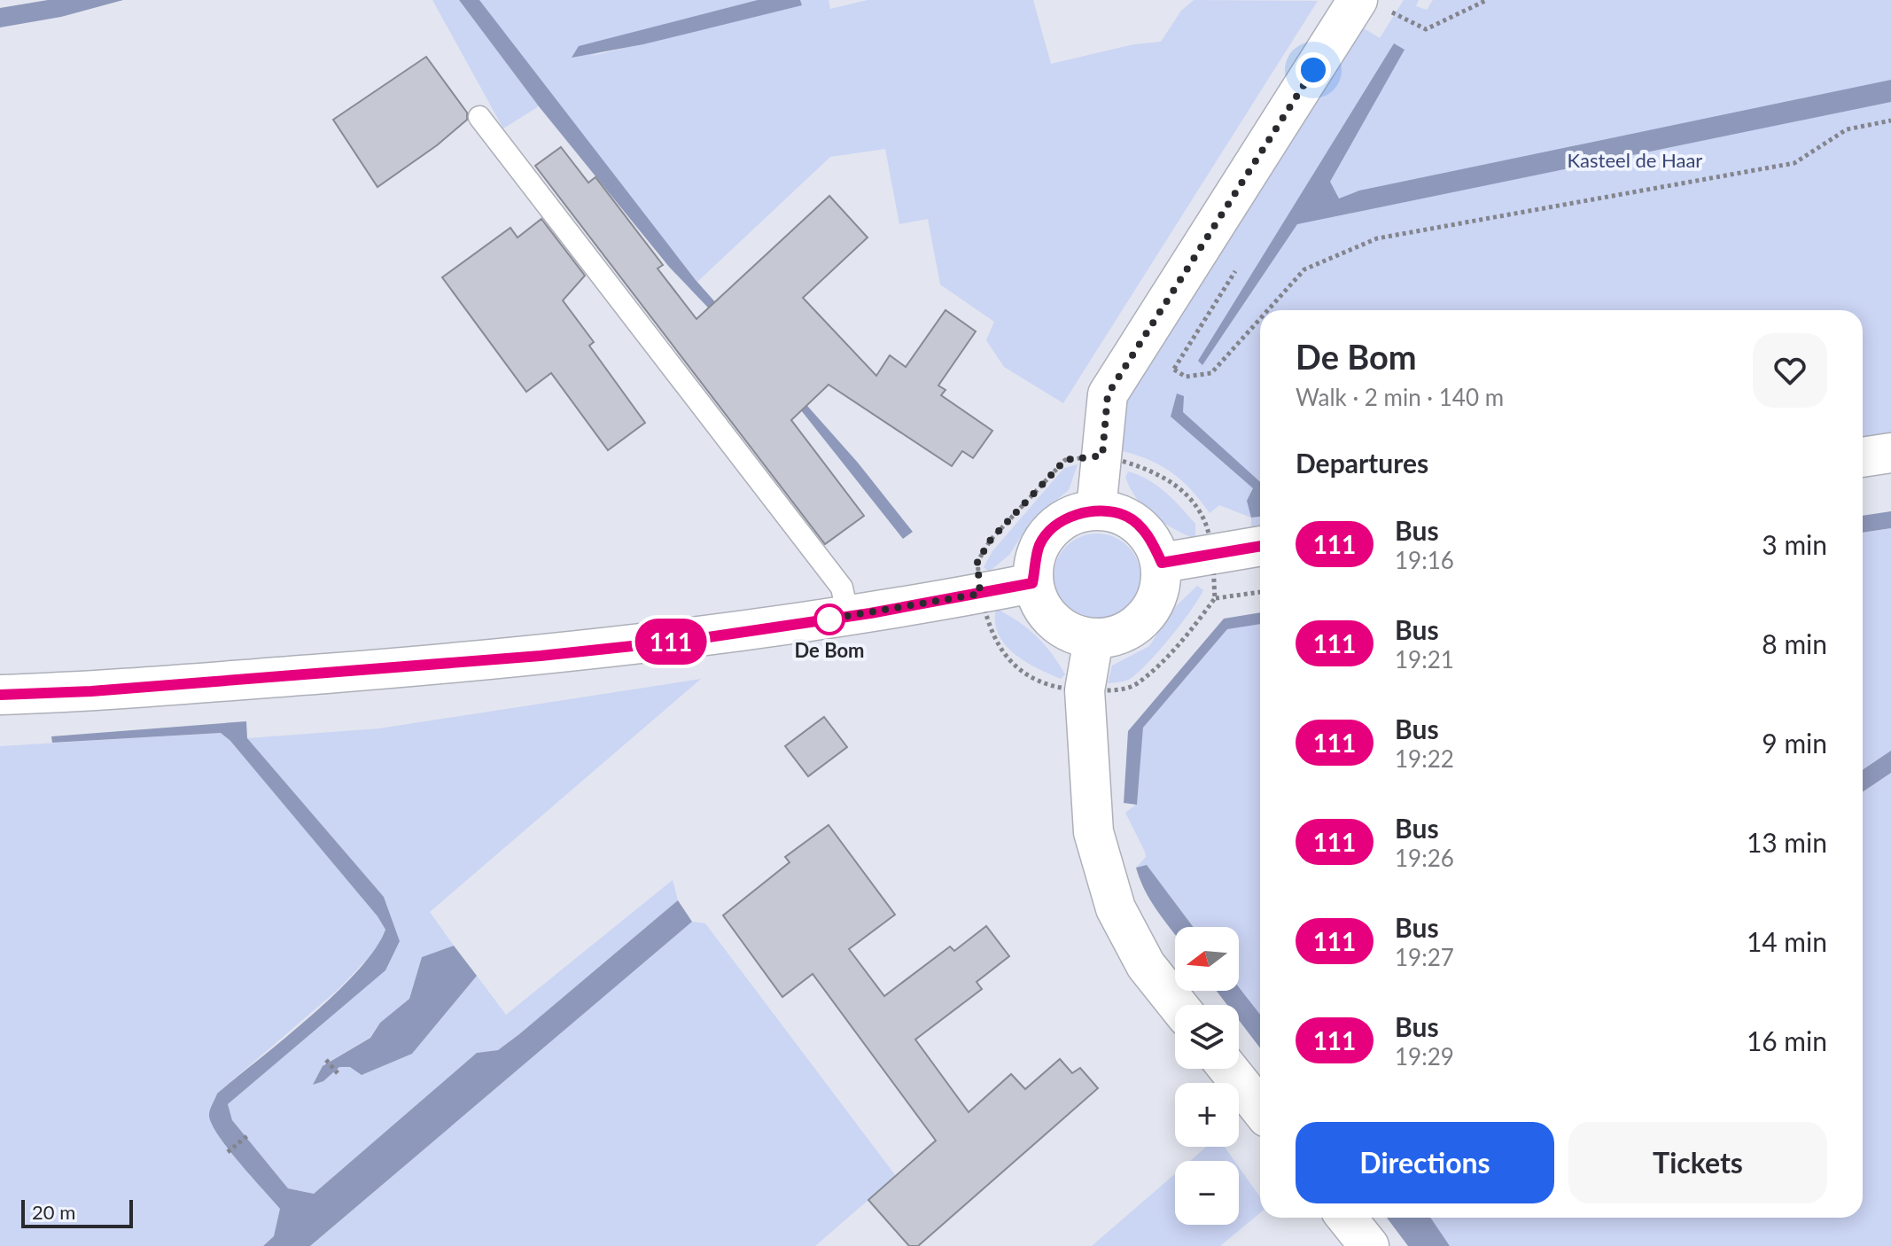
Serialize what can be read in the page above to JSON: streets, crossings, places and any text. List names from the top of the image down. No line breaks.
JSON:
{"parks":["Kasteel de Haar"],"places":["De Bom"],"lines":["bus line 111"],"scale_bar":"20 m","north":"left","page":{"on_map":"111","heading":[["De Bom","Walk · 2 min · 140 m"],"Departures"],"list":[{"mark":"111","name":"Bus","note":"19:16","value":"3 min"},{"mark":"111","name":"Bus","note":"19:21","value":"8 min"},{"mark":"111","name":"Bus","note":"19:22","value":"9 min"},{"mark":"111","name":"Bus","note":"19:26","value":"13 min"},{"mark":"111","name":"Bus","note":"19:27","value":"14 min"},{"mark":"111","name":"Bus","note":"19:29","value":"16 min"}],"map_buttons":["+","−"],"buttons":["Directions","Tickets"],"scale":"20 m"}}
